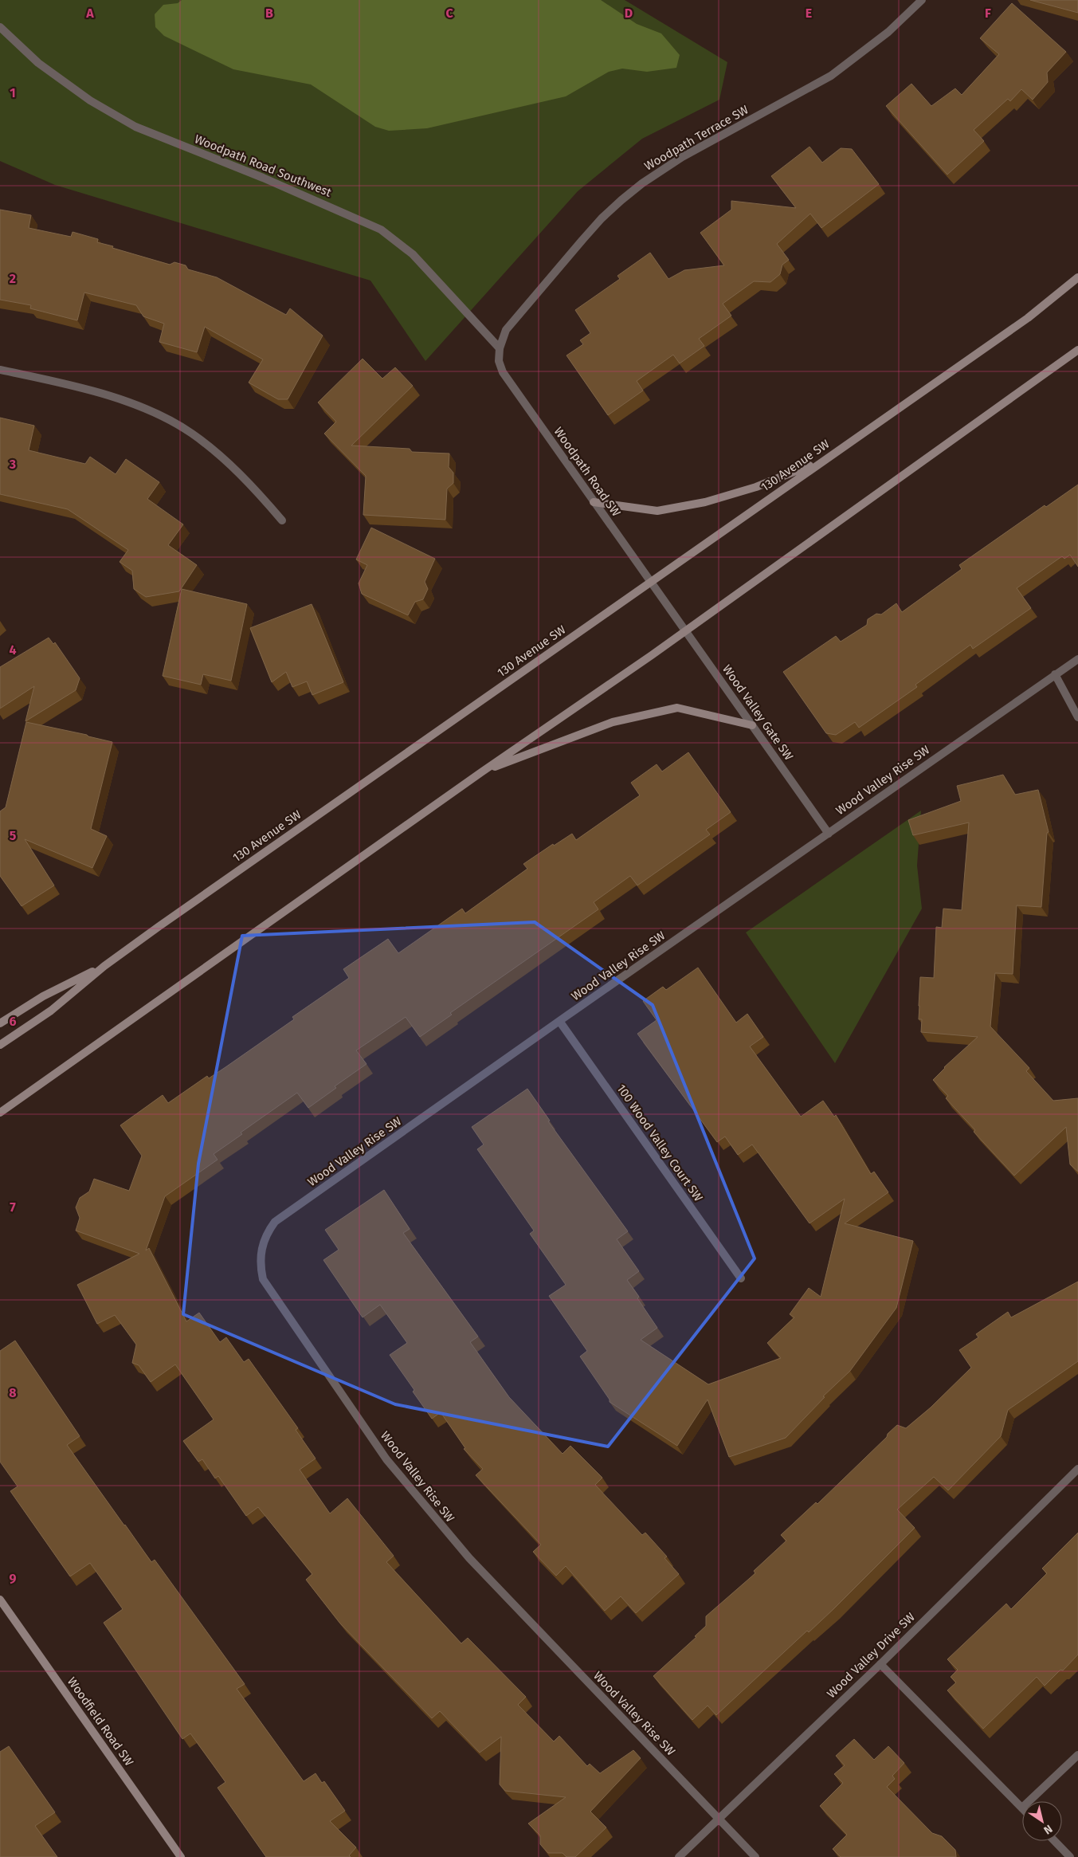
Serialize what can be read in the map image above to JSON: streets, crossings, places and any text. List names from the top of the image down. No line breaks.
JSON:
{"streets":{"street":["Woodpath Terrace SW","Woodpath Road Southwest","130 Avenue SW","Woodpath Road SW","Wood Valley Gate SW","Wood Valley Rise SW","100 Wood Valley Court SW","Wood Valley Drive SW","Woodfield Road SW"]},"crossings":[["Woodpath Terrace SW","Woodpath Road Southwest"],["Woodpath Terrace SW","Woodpath Road SW"],["Woodpath Road Southwest","Woodpath Road SW"],["130 Avenue SW","Woodpath Road SW"],["Woodpath Road SW","Wood Valley Gate SW"],["Wood Valley Gate SW","Wood Valley Rise SW"],["Wood Valley Rise SW","100 Wood Valley Court SW"],["Wood Valley Rise SW","Wood Valley Drive SW"]],"north":"bottom right","grid":{"columns":["A","B","C","D","E","F"],"rows":["1","2","3","4","5","6","7","8","9"]}}
